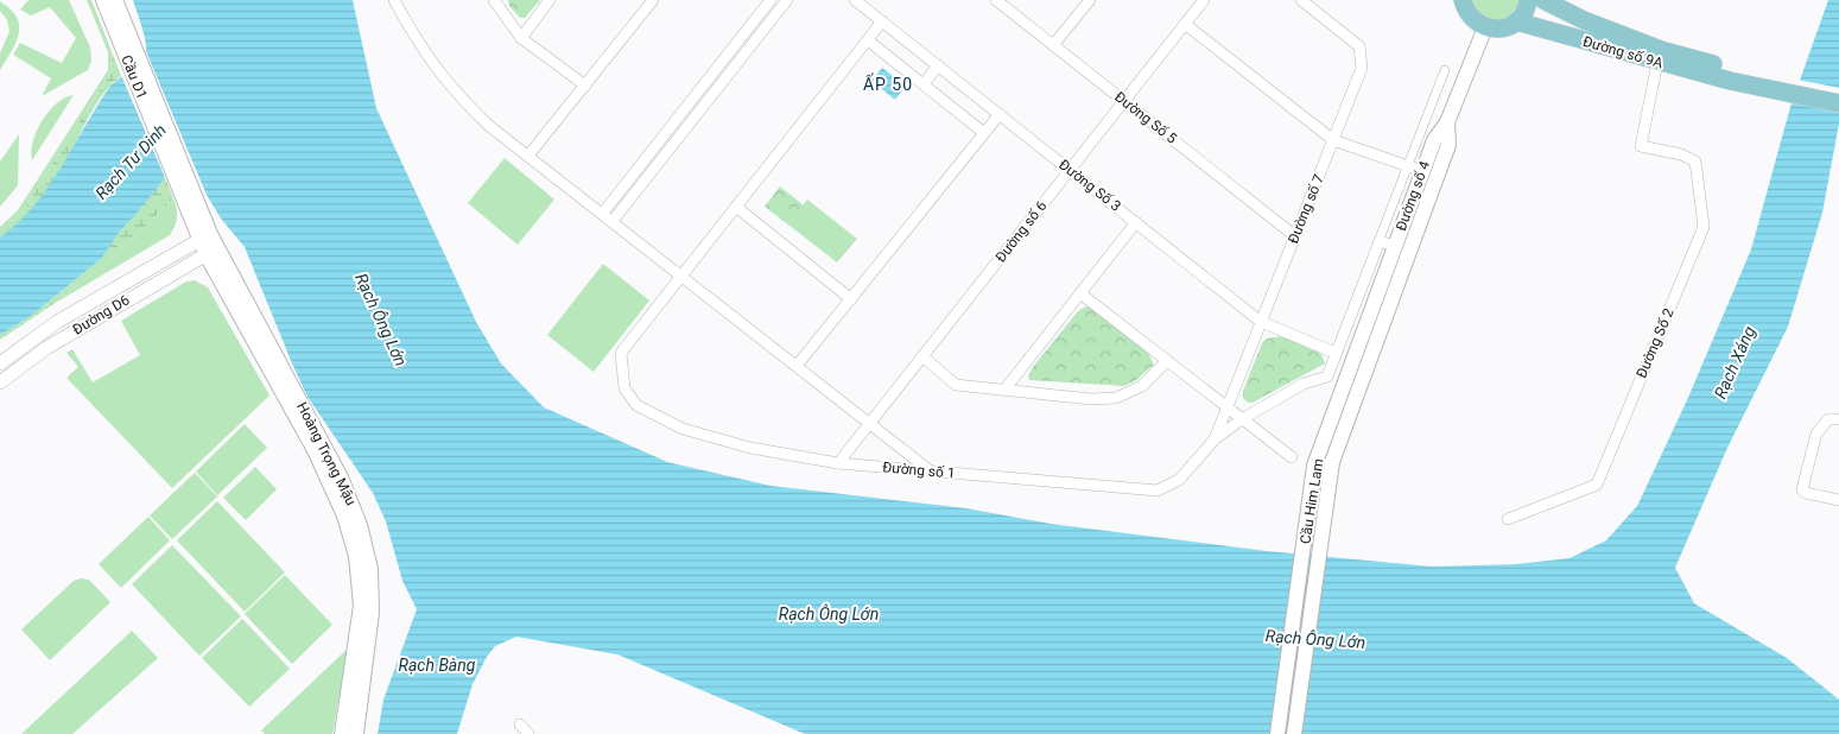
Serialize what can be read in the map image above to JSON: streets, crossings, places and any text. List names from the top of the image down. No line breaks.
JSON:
{"streets":{"main road":["Đường số 9A","Cầu D1","Đường số 4","Hoàng Trọng Mậu","Cầu Him Lam"],"street":["Đường Số 5","Đường Số 3","Đường số 7","Đường số 6","Đường D6","Đường Số 2","Đường số 1"]},"crossings":[["Đường số 9A","Đường Số 2"],["Cầu D1","Hoàng Trọng Mậu"],["Đường Số 5","Đường số 7"],["Đường Số 5","Đường số 6"],["Đường Số 3","Đường số 4"],["Đường Số 3","Đường số 7"],["Đường Số 3","Đường số 6"],["Đường Số 3","Đường số 1"],["Đường số 4","Đường số 1"],["Đường số 4","Cầu Him Lam"],["Đường số 7","Đường số 1"],["Đường số 6","Đường số 1"],["Đường D6","Hoàng Trọng Mậu"]],"districts":["ẤP 50"],"water":["Rạch Tư Dinh","Rạch Ông Lớn","Rạch Xáng","Rạch Bàng"]}
